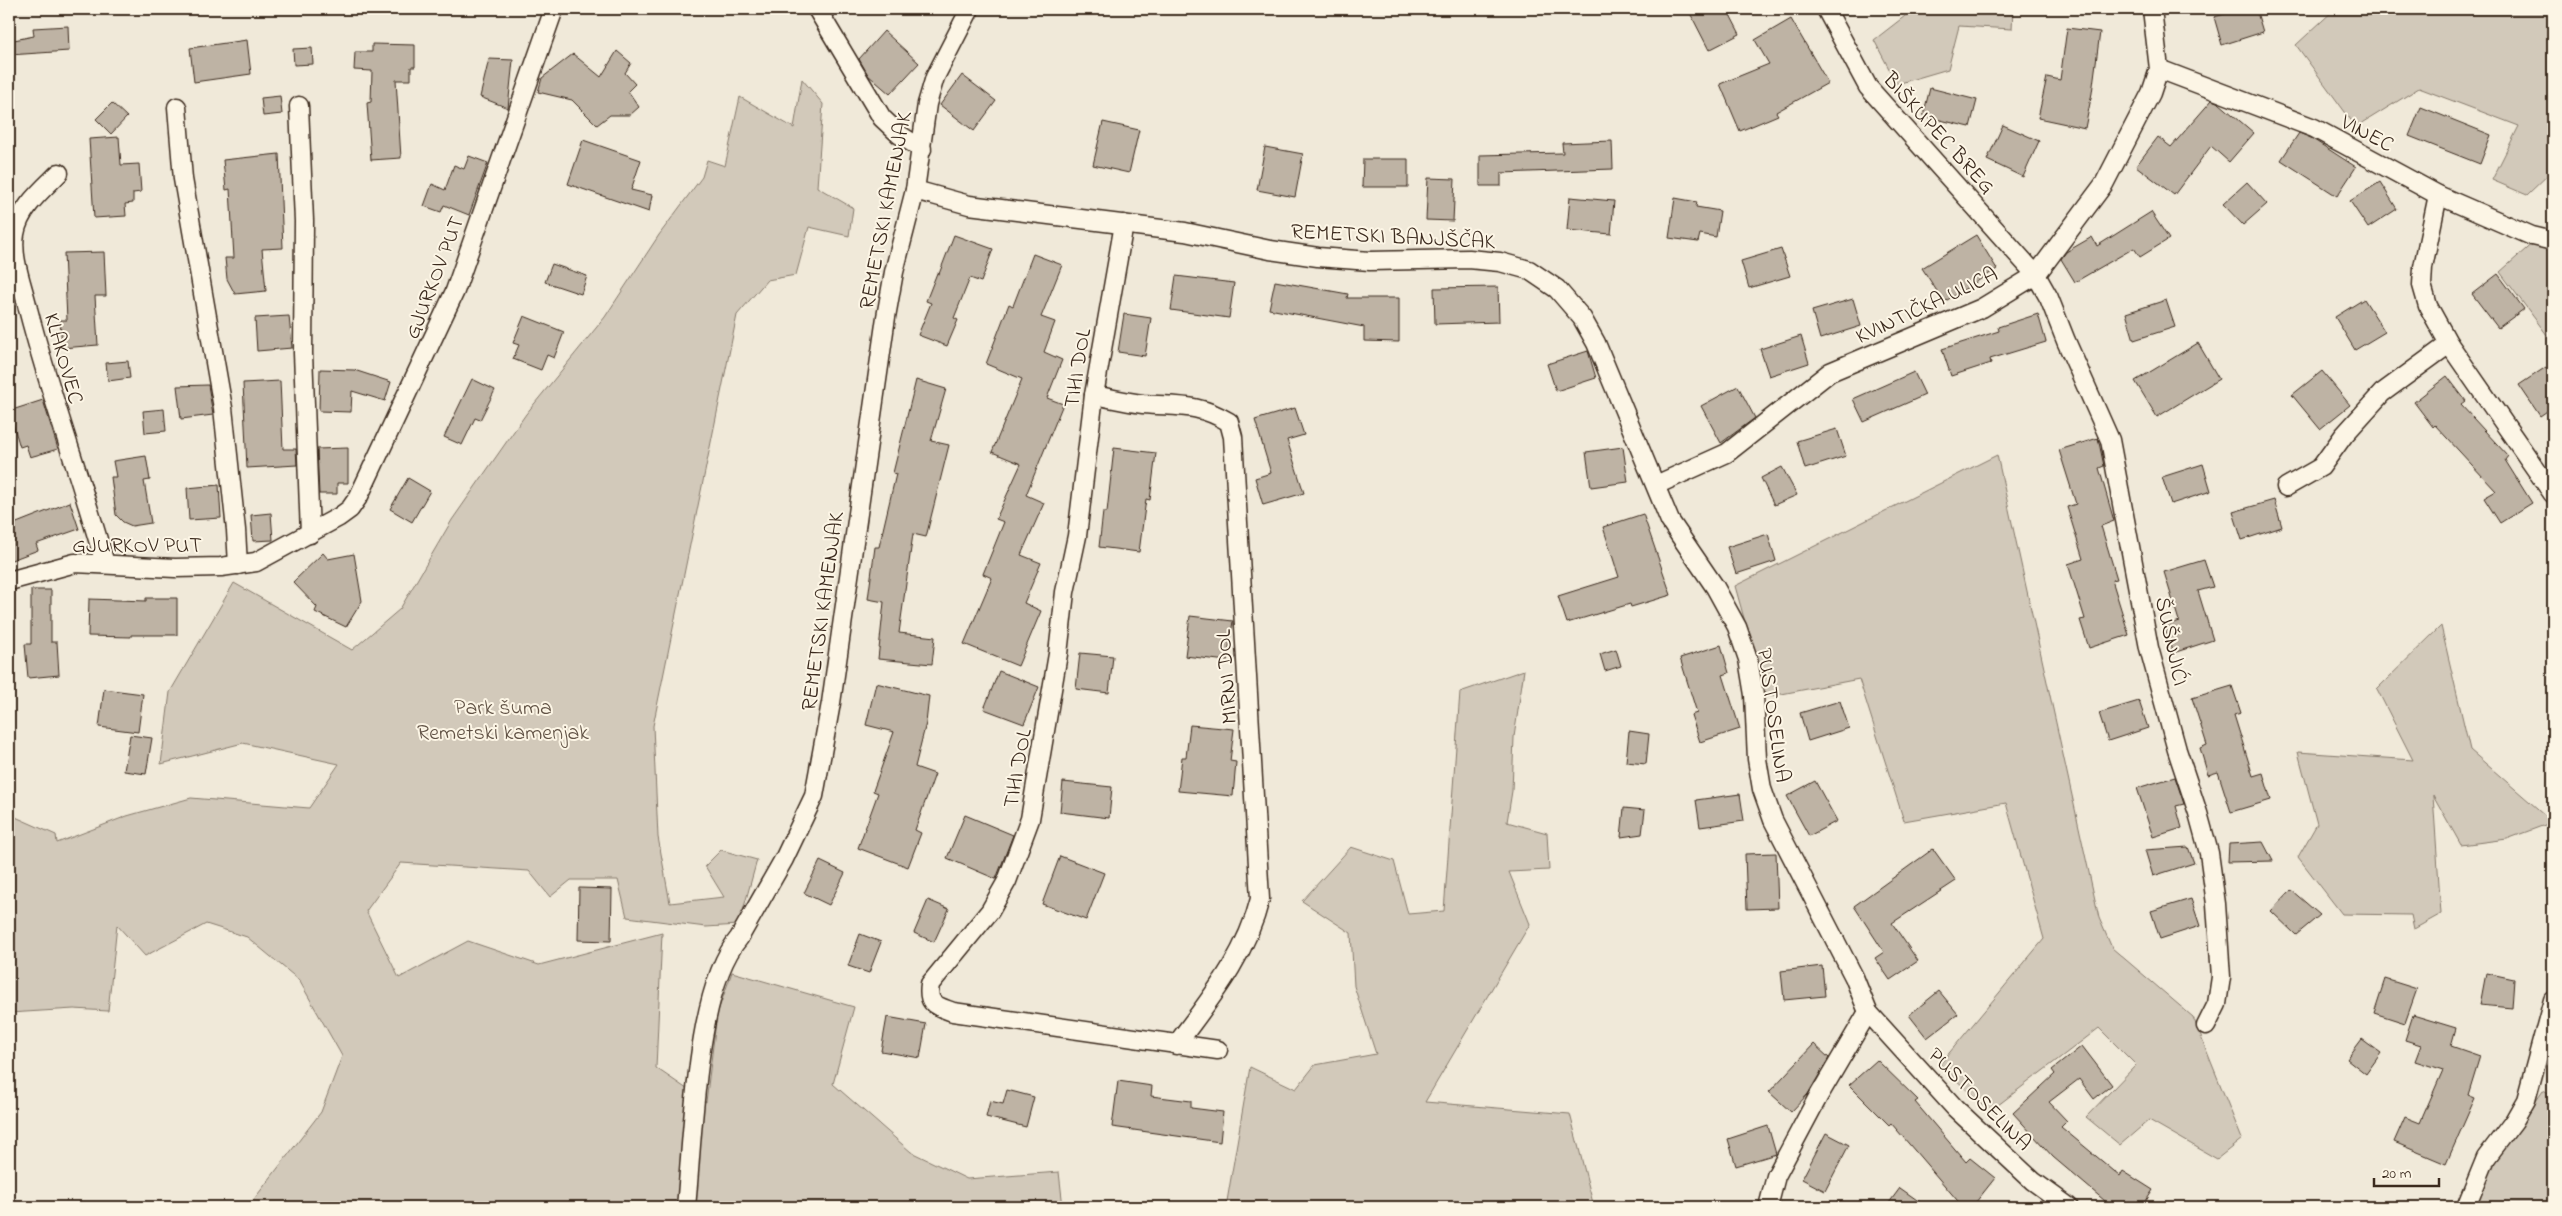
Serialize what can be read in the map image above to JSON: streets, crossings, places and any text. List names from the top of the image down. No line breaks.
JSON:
{"streets":{"street":["BIŠKUPEC BREG","VINEC","REMETSKI KAMENJAK","REMETSKI BANJŠČAK","GJURKOV PUT","KVINTIČKA ULICA","KLAKOVEC","TIHI DOL","ŠUŠNJIĆI","MIRNI DOL","PUSTOSELINA"]},"crossings":[["BIŠKUPEC BREG","KVINTIČKA ULICA"],["BIŠKUPEC BREG","ŠUŠNJIĆI"],["VINEC","KVINTIČKA ULICA"],["REMETSKI KAMENJAK","REMETSKI BANJŠČAK"],["REMETSKI BANJŠČAK","KVINTIČKA ULICA"],["REMETSKI BANJŠČAK","TIHI DOL"],["REMETSKI BANJŠČAK","PUSTOSELINA"],["GJURKOV PUT","KLAKOVEC"],["KVINTIČKA ULICA","ŠUŠNJIĆI"],["KVINTIČKA ULICA","PUSTOSELINA"],["TIHI DOL","MIRNI DOL"]],"parks":["Park šuma Remetski kamenjak"],"scale_bar":"20 m"}
